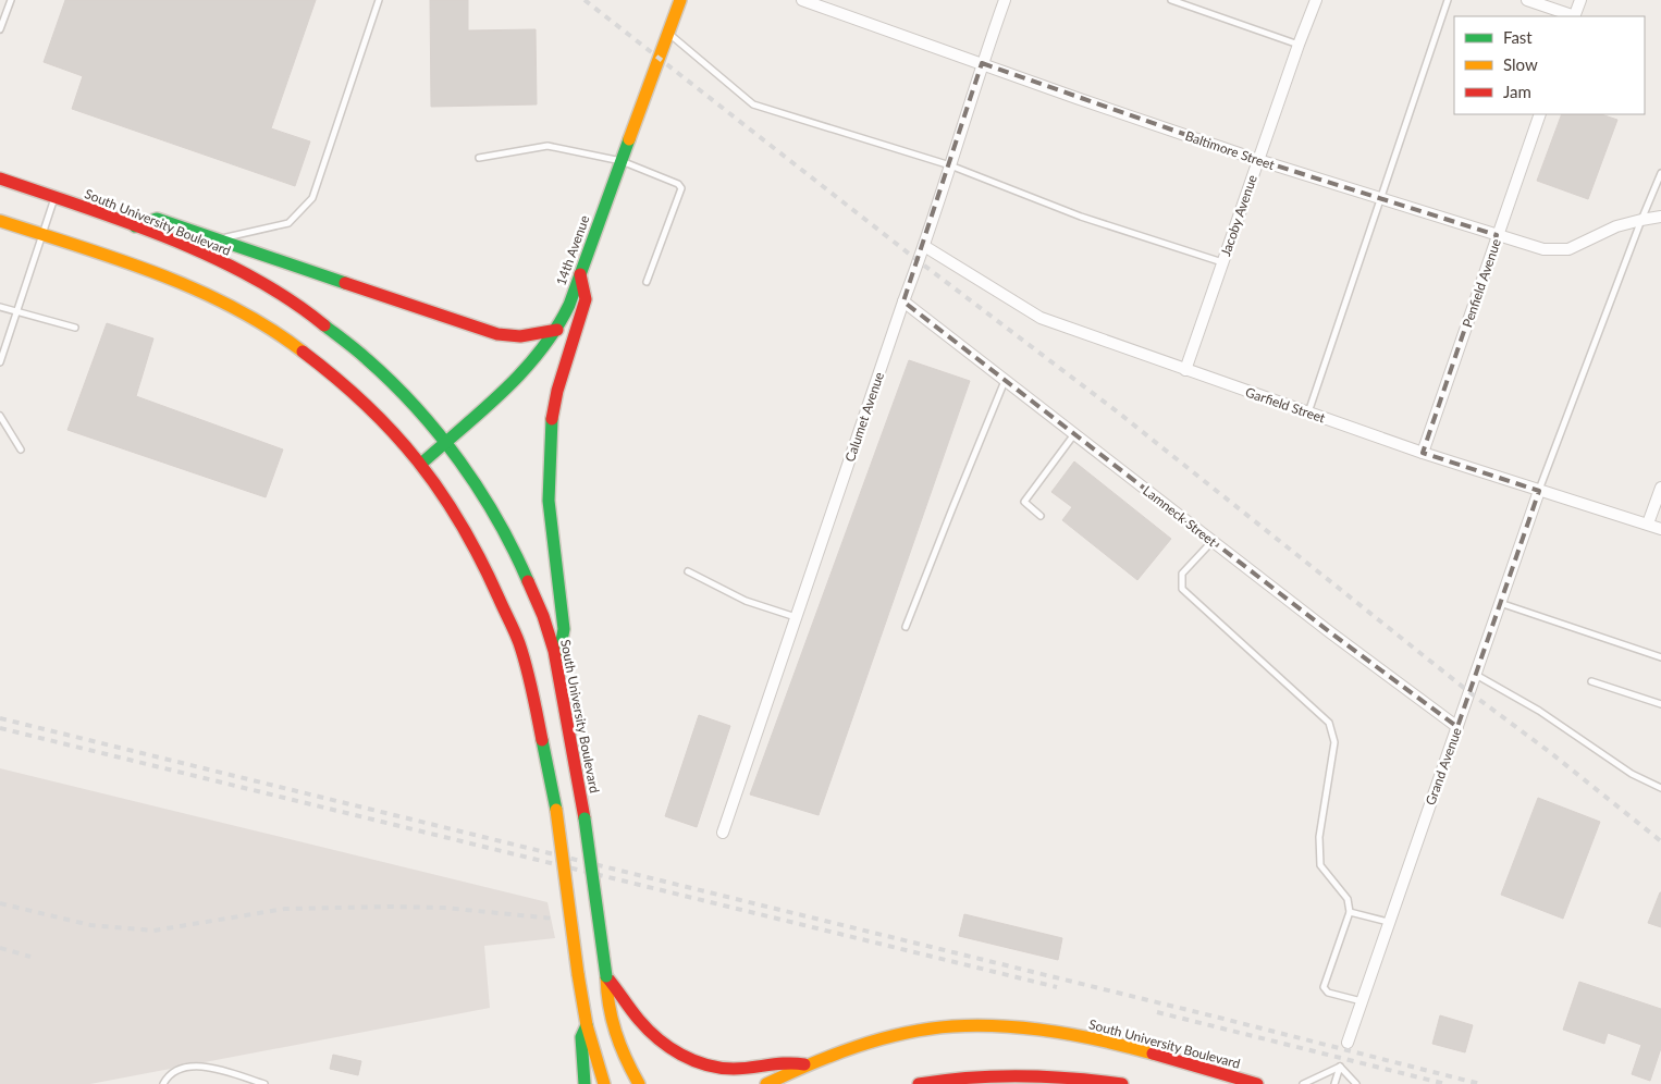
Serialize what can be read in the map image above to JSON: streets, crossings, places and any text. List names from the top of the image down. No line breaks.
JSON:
{"streets":{"main road":["South University Boulevard","14th Avenue"],"street":["Baltimore Street","Jacoby Avenue","Penfield Avenue","Garfield Street","Calumet Avenue","Lamneck Street","Grand Avenue"]},"crossings":[["Baltimore Street","Jacoby Avenue"],["Baltimore Street","Penfield Avenue"],["Baltimore Street","Calumet Avenue"],["Jacoby Avenue","Garfield Street"],["South University Boulevard","14th Avenue"],["Penfield Avenue","Garfield Street"],["Garfield Street","Calumet Avenue"],["Garfield Street","Grand Avenue"],["Calumet Avenue","Lamneck Street"],["Lamneck Street","Grand Avenue"]],"legend":["Fast","Slow","Jam"]}
